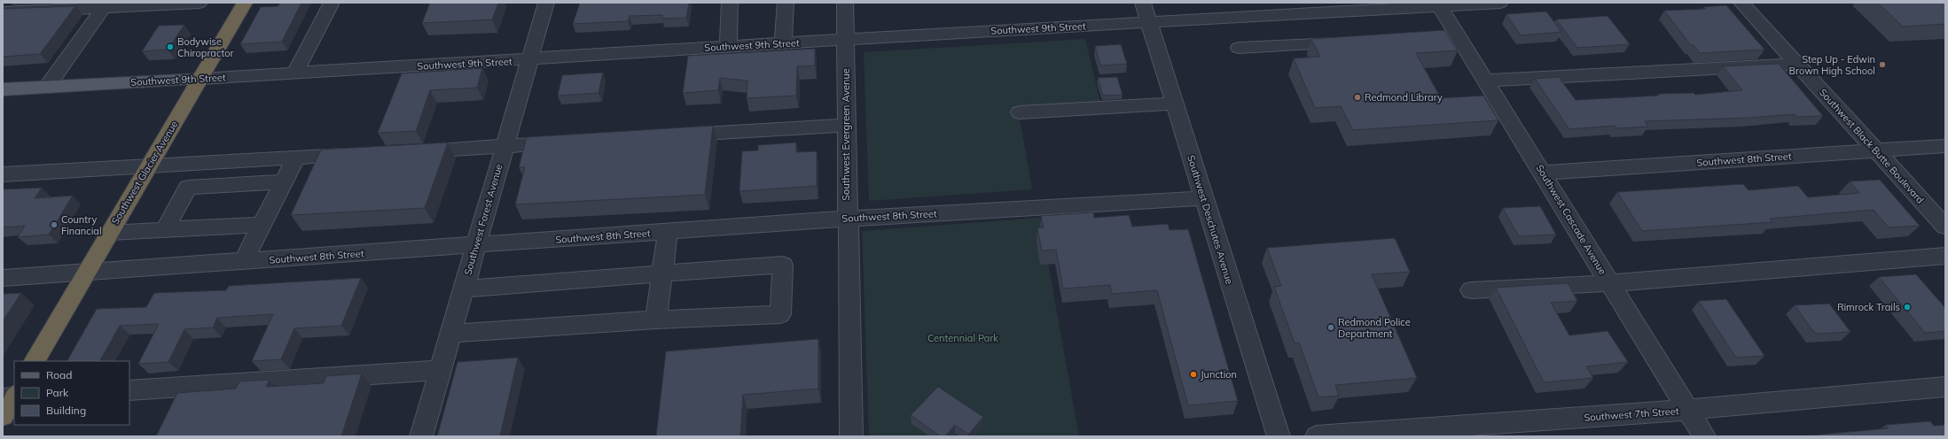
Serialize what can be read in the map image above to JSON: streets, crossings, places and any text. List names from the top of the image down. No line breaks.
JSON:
{"streets":{"highway":["Southwest Glacier Avenue"],"main road":["Southwest 9th Street"],"street":["Southwest Evergreen Avenue","Southwest Black Butte Boulevard","Southwest 8th Street","Southwest Forest Avenue","Southwest Deschutes Avenue","Southwest Cascade Avenue","Southwest 7th Street"]},"crossings":[["Southwest 9th Street","Southwest Evergreen Avenue"],["Southwest 9th Street","Southwest Glacier Avenue"],["Southwest 9th Street","Southwest Forest Avenue"],["Southwest 9th Street","Southwest Deschutes Avenue"],["Southwest 9th Street","Southwest Cascade Avenue"],["Southwest Evergreen Avenue","Southwest 8th Street"],["Southwest Black Butte Boulevard","Southwest 8th Street"],["Southwest 8th Street","Southwest Glacier Avenue"],["Southwest 8th Street","Southwest Forest Avenue"],["Southwest 8th Street","Southwest Deschutes Avenue"],["Southwest 8th Street","Southwest Cascade Avenue"],["Southwest Cascade Avenue","Southwest 7th Street"]],"parks":["Centennial Park"],"places":["Bodywise Chiropractor","Step Up - Edwin Brown High School","Redmond Library","Country Financial","Rimrock Trails","Redmond Police Department","Junction"],"legend":["Road","Park","Building"]}
